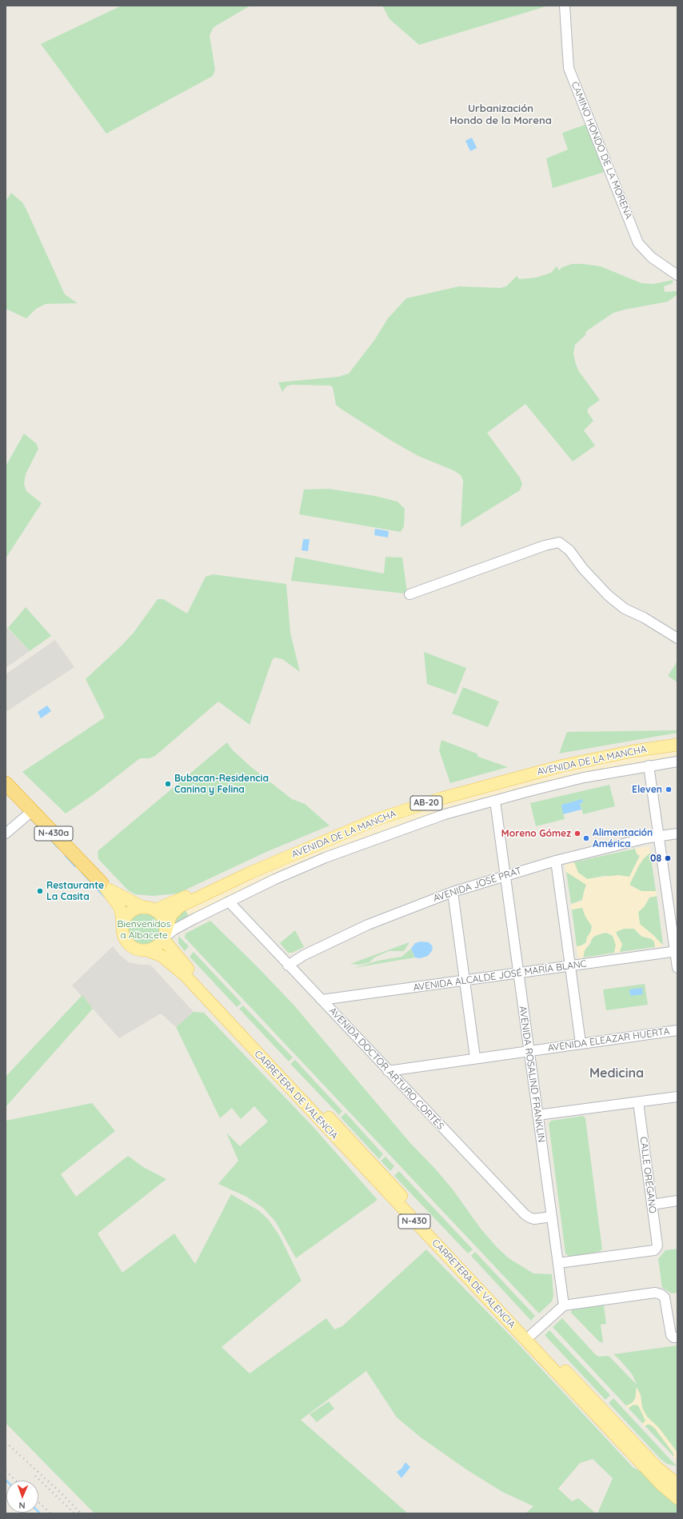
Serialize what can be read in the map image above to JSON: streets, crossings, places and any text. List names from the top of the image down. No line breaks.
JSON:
{"streets":{"highway":["N-430a"],"main road":["AVENIDA DE LA MANCHA","AB-20","CARRETERA DE VALENCIA","N-430"],"street":["CAMINO HONDO DE LA MORENA","AVENIDA JOSÉ PRAT","AVENIDA ALCALDE JOSÉ MARÍA BLANC","AVENIDA ELEAZAR HUERTA","AVENIDA DOCTOR ARTURO CORTÉS","AVENIDA ROSALIND FRANKLIN","CALLE ORÉGANO"]},"crossings":[["AVENIDA DE LA MANCHA","AVENIDA DOCTOR ARTURO CORTÉS"],["AVENIDA DE LA MANCHA","AVENIDA ROSALIND FRANKLIN"],["AVENIDA DE LA MANCHA","CARRETERA DE VALENCIA"],["AVENIDA JOSÉ PRAT","AVENIDA DOCTOR ARTURO CORTÉS"],["AVENIDA JOSÉ PRAT","AVENIDA ROSALIND FRANKLIN"],["AVENIDA ALCALDE JOSÉ MARÍA BLANC","AVENIDA DOCTOR ARTURO CORTÉS"],["AVENIDA ALCALDE JOSÉ MARÍA BLANC","AVENIDA ROSALIND FRANKLIN"],["AVENIDA ELEAZAR HUERTA","AVENIDA DOCTOR ARTURO CORTÉS"],["AVENIDA ELEAZAR HUERTA","AVENIDA ROSALIND FRANKLIN"],["AVENIDA DOCTOR ARTURO CORTÉS","AVENIDA ROSALIND FRANKLIN"],["AVENIDA ROSALIND FRANKLIN","CALLE ORÉGANO"]],"districts":["Urbanización Hondo de la Morena","Medicina"],"parks":["Bienvenidos a Albacete"],"places":["Bubacan-Residencia Canina y Felina","Eleven","Moreno Gómez","Alimentación América","08","Restaurante La Casita"],"north":"bottom"}
